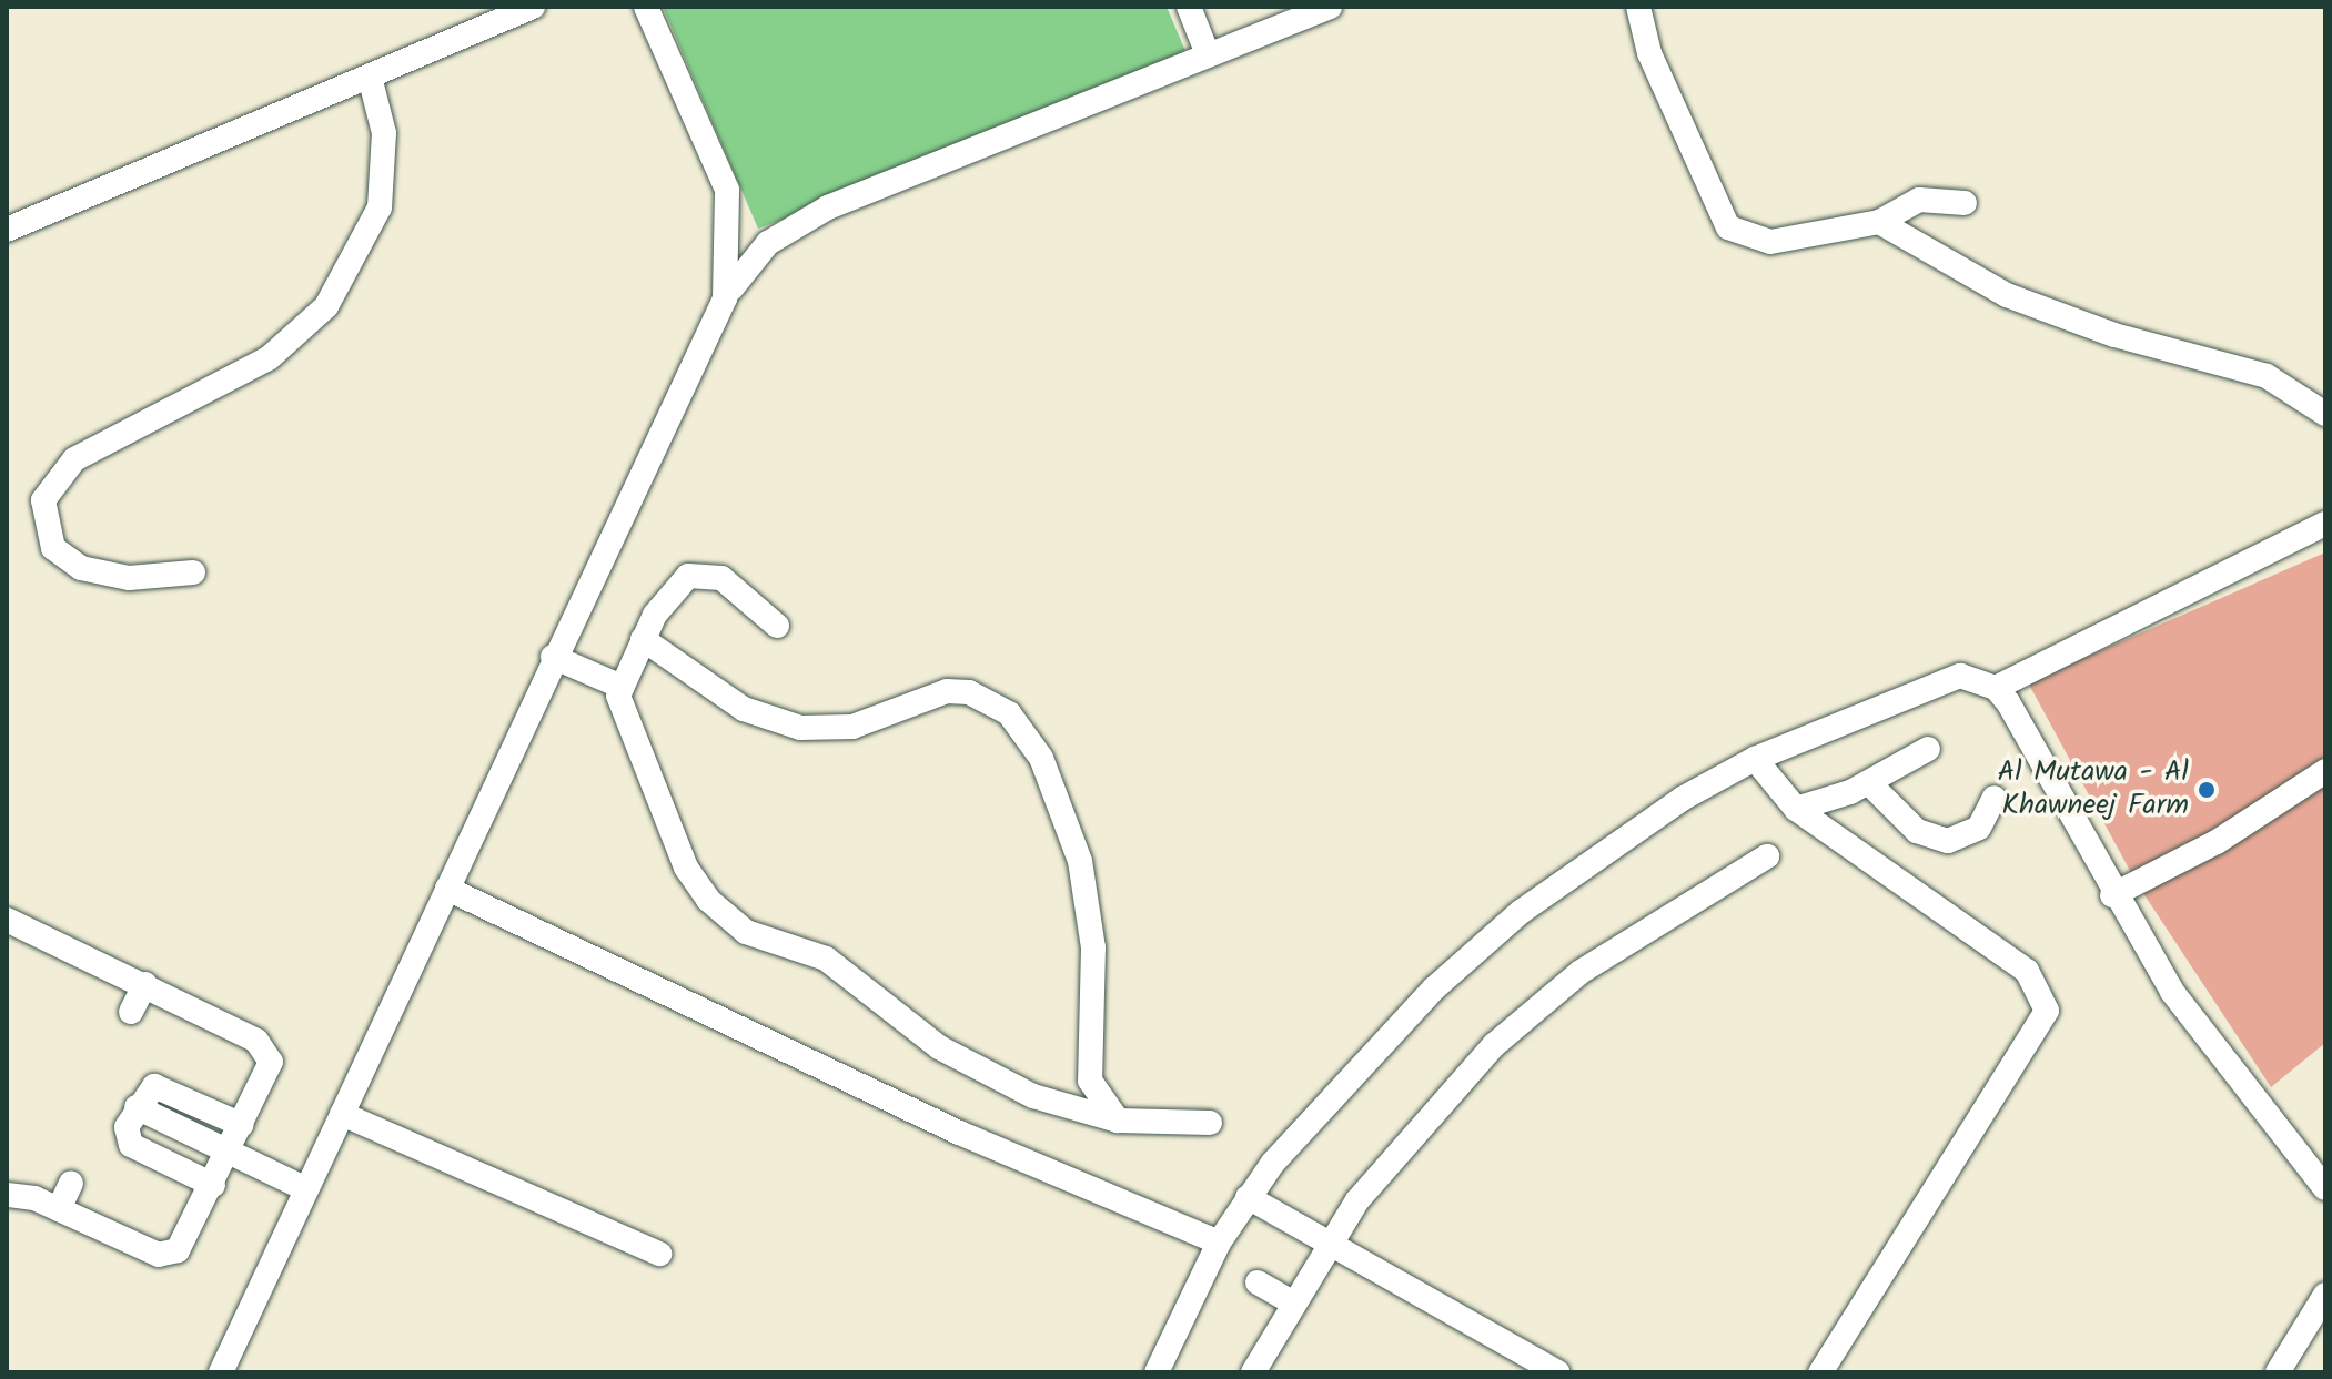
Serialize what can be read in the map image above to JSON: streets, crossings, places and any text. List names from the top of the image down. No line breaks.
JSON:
{"places":["Al Mutawa - Al Khawneej Farm"]}
